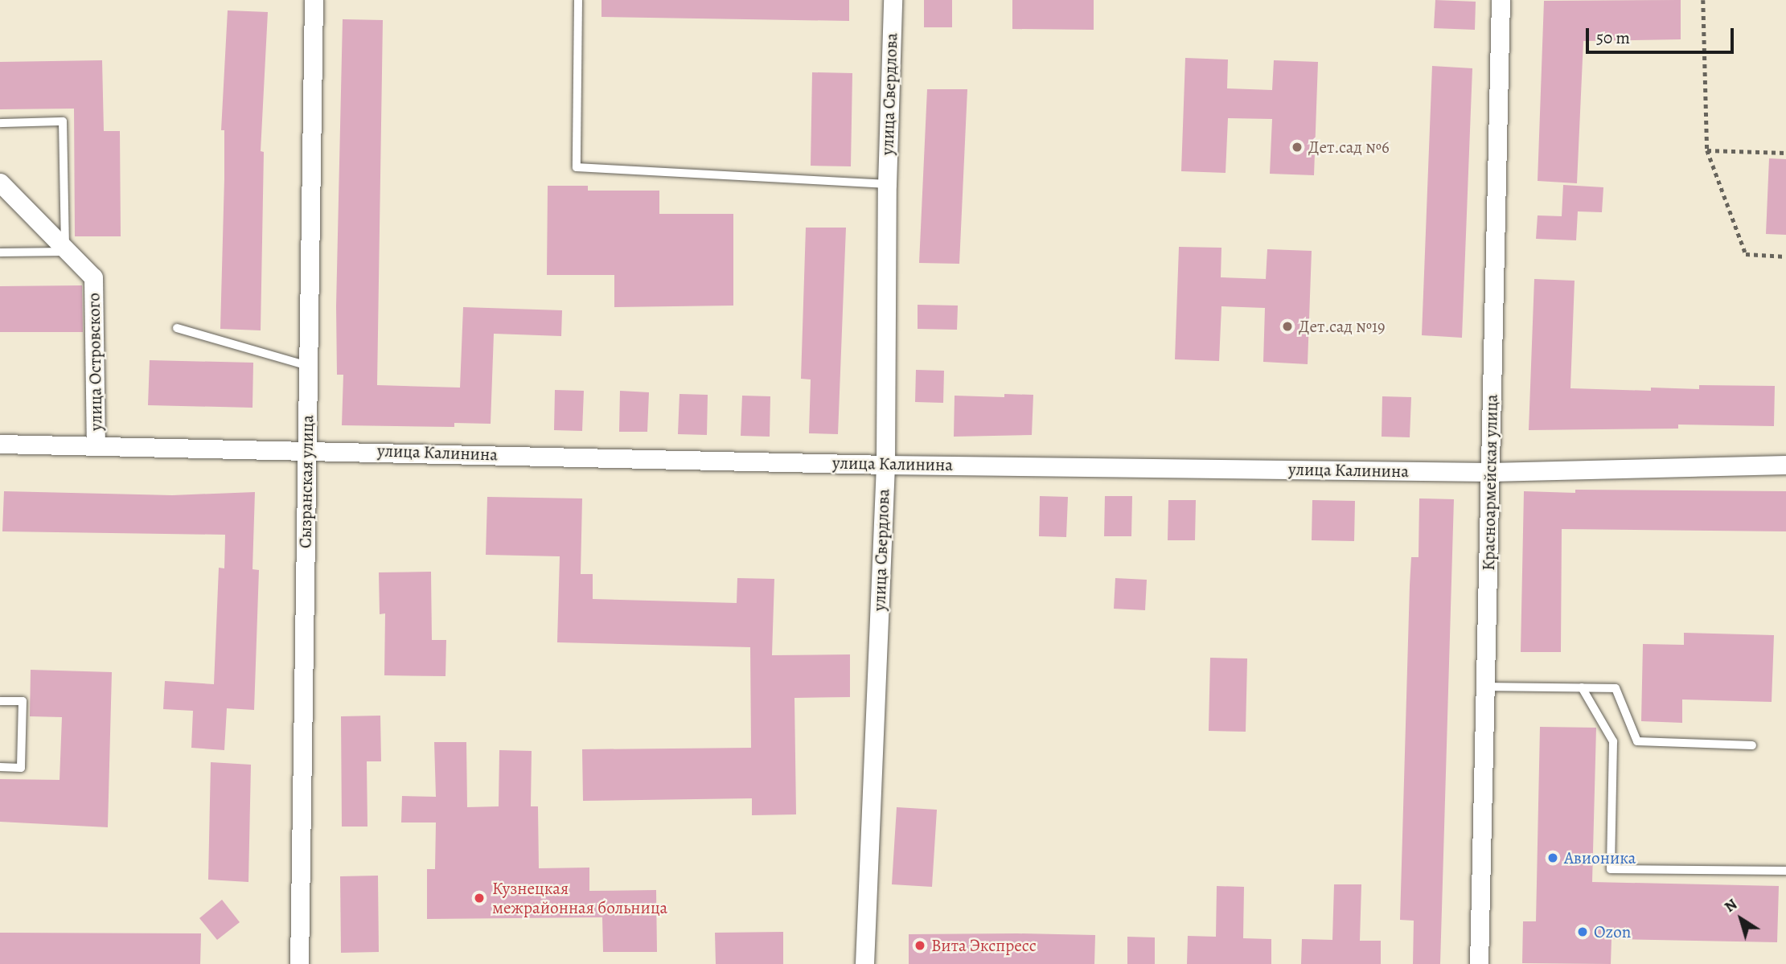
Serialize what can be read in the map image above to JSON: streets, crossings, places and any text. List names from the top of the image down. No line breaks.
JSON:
{"streets":{"street":["улица Свердлова","улица Островского","улица Калинина","Сызранская улица","Красноармейская улица"]},"crossings":[["улица Свердлова","улица Калинина"],["улица Островского","улица Калинина"],["улица Калинина","Сызранская улица"],["улица Калинина","Красноармейская улица"]],"places":["Дет.сад №6","Дет.сад №19","Авионика","Кузнецкая межрайонная больница","Ozon","Вита Экспресс"],"scale_bar":"50 m","north":"top left"}
